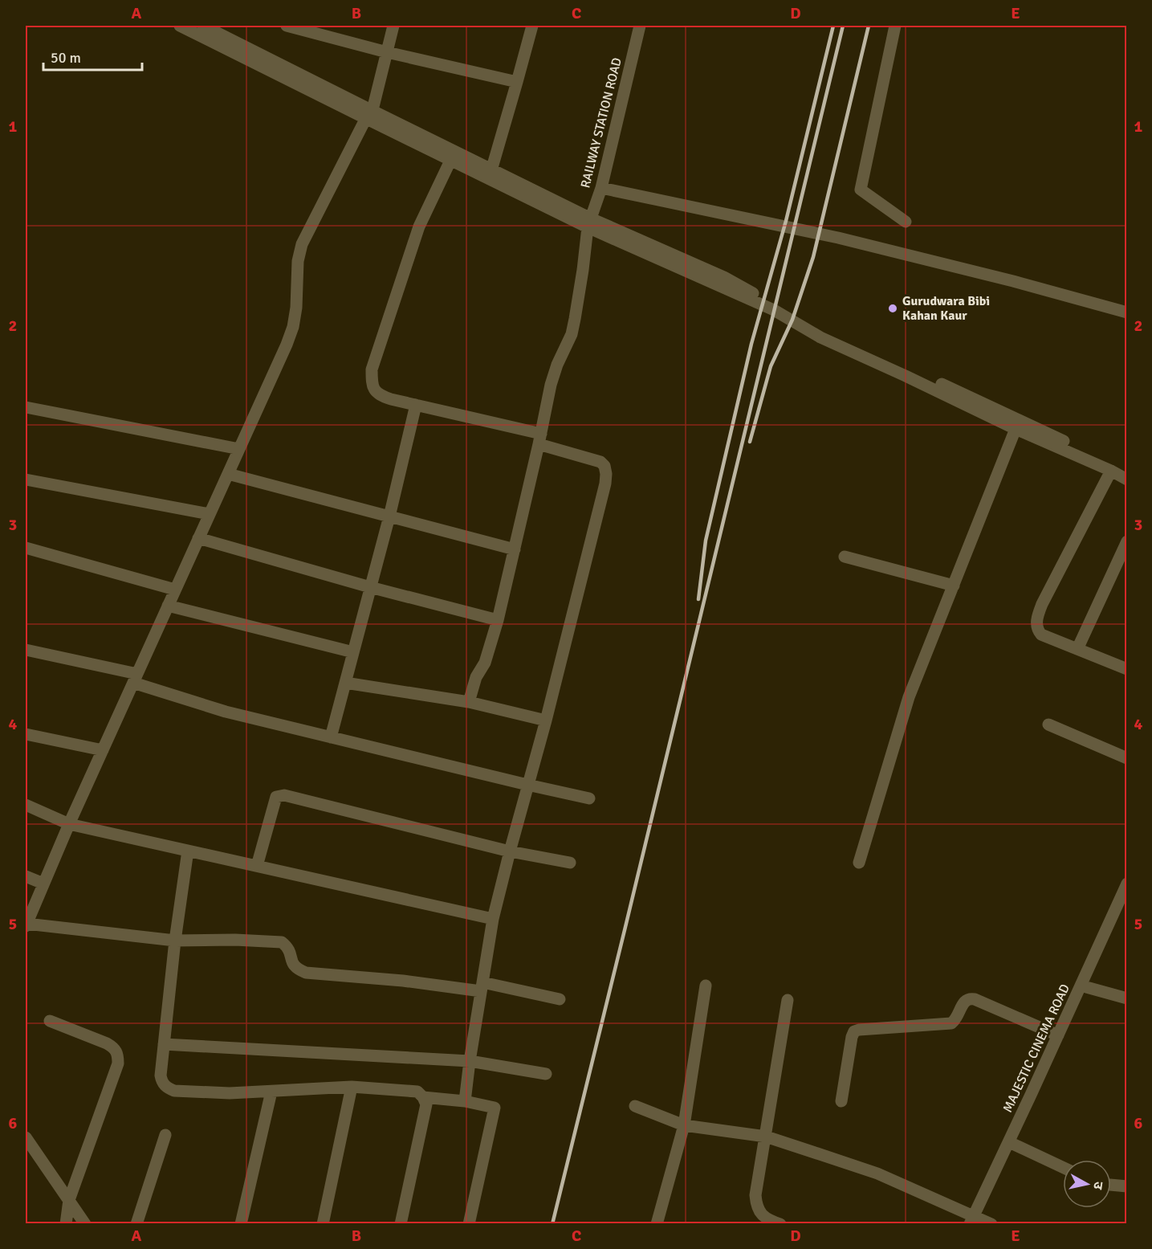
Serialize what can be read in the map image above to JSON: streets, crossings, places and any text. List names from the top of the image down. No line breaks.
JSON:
{"streets":{"street":["RAILWAY STATION ROAD","MAJESTIC CINEMA ROAD"]},"places":["Gurudwara Bibi Kahan Kaur"],"scale_bar":"50 m","north":"right","grid":{"columns":["A","B","C","D","E"],"rows":["1","2","3","4","5","6"]}}
